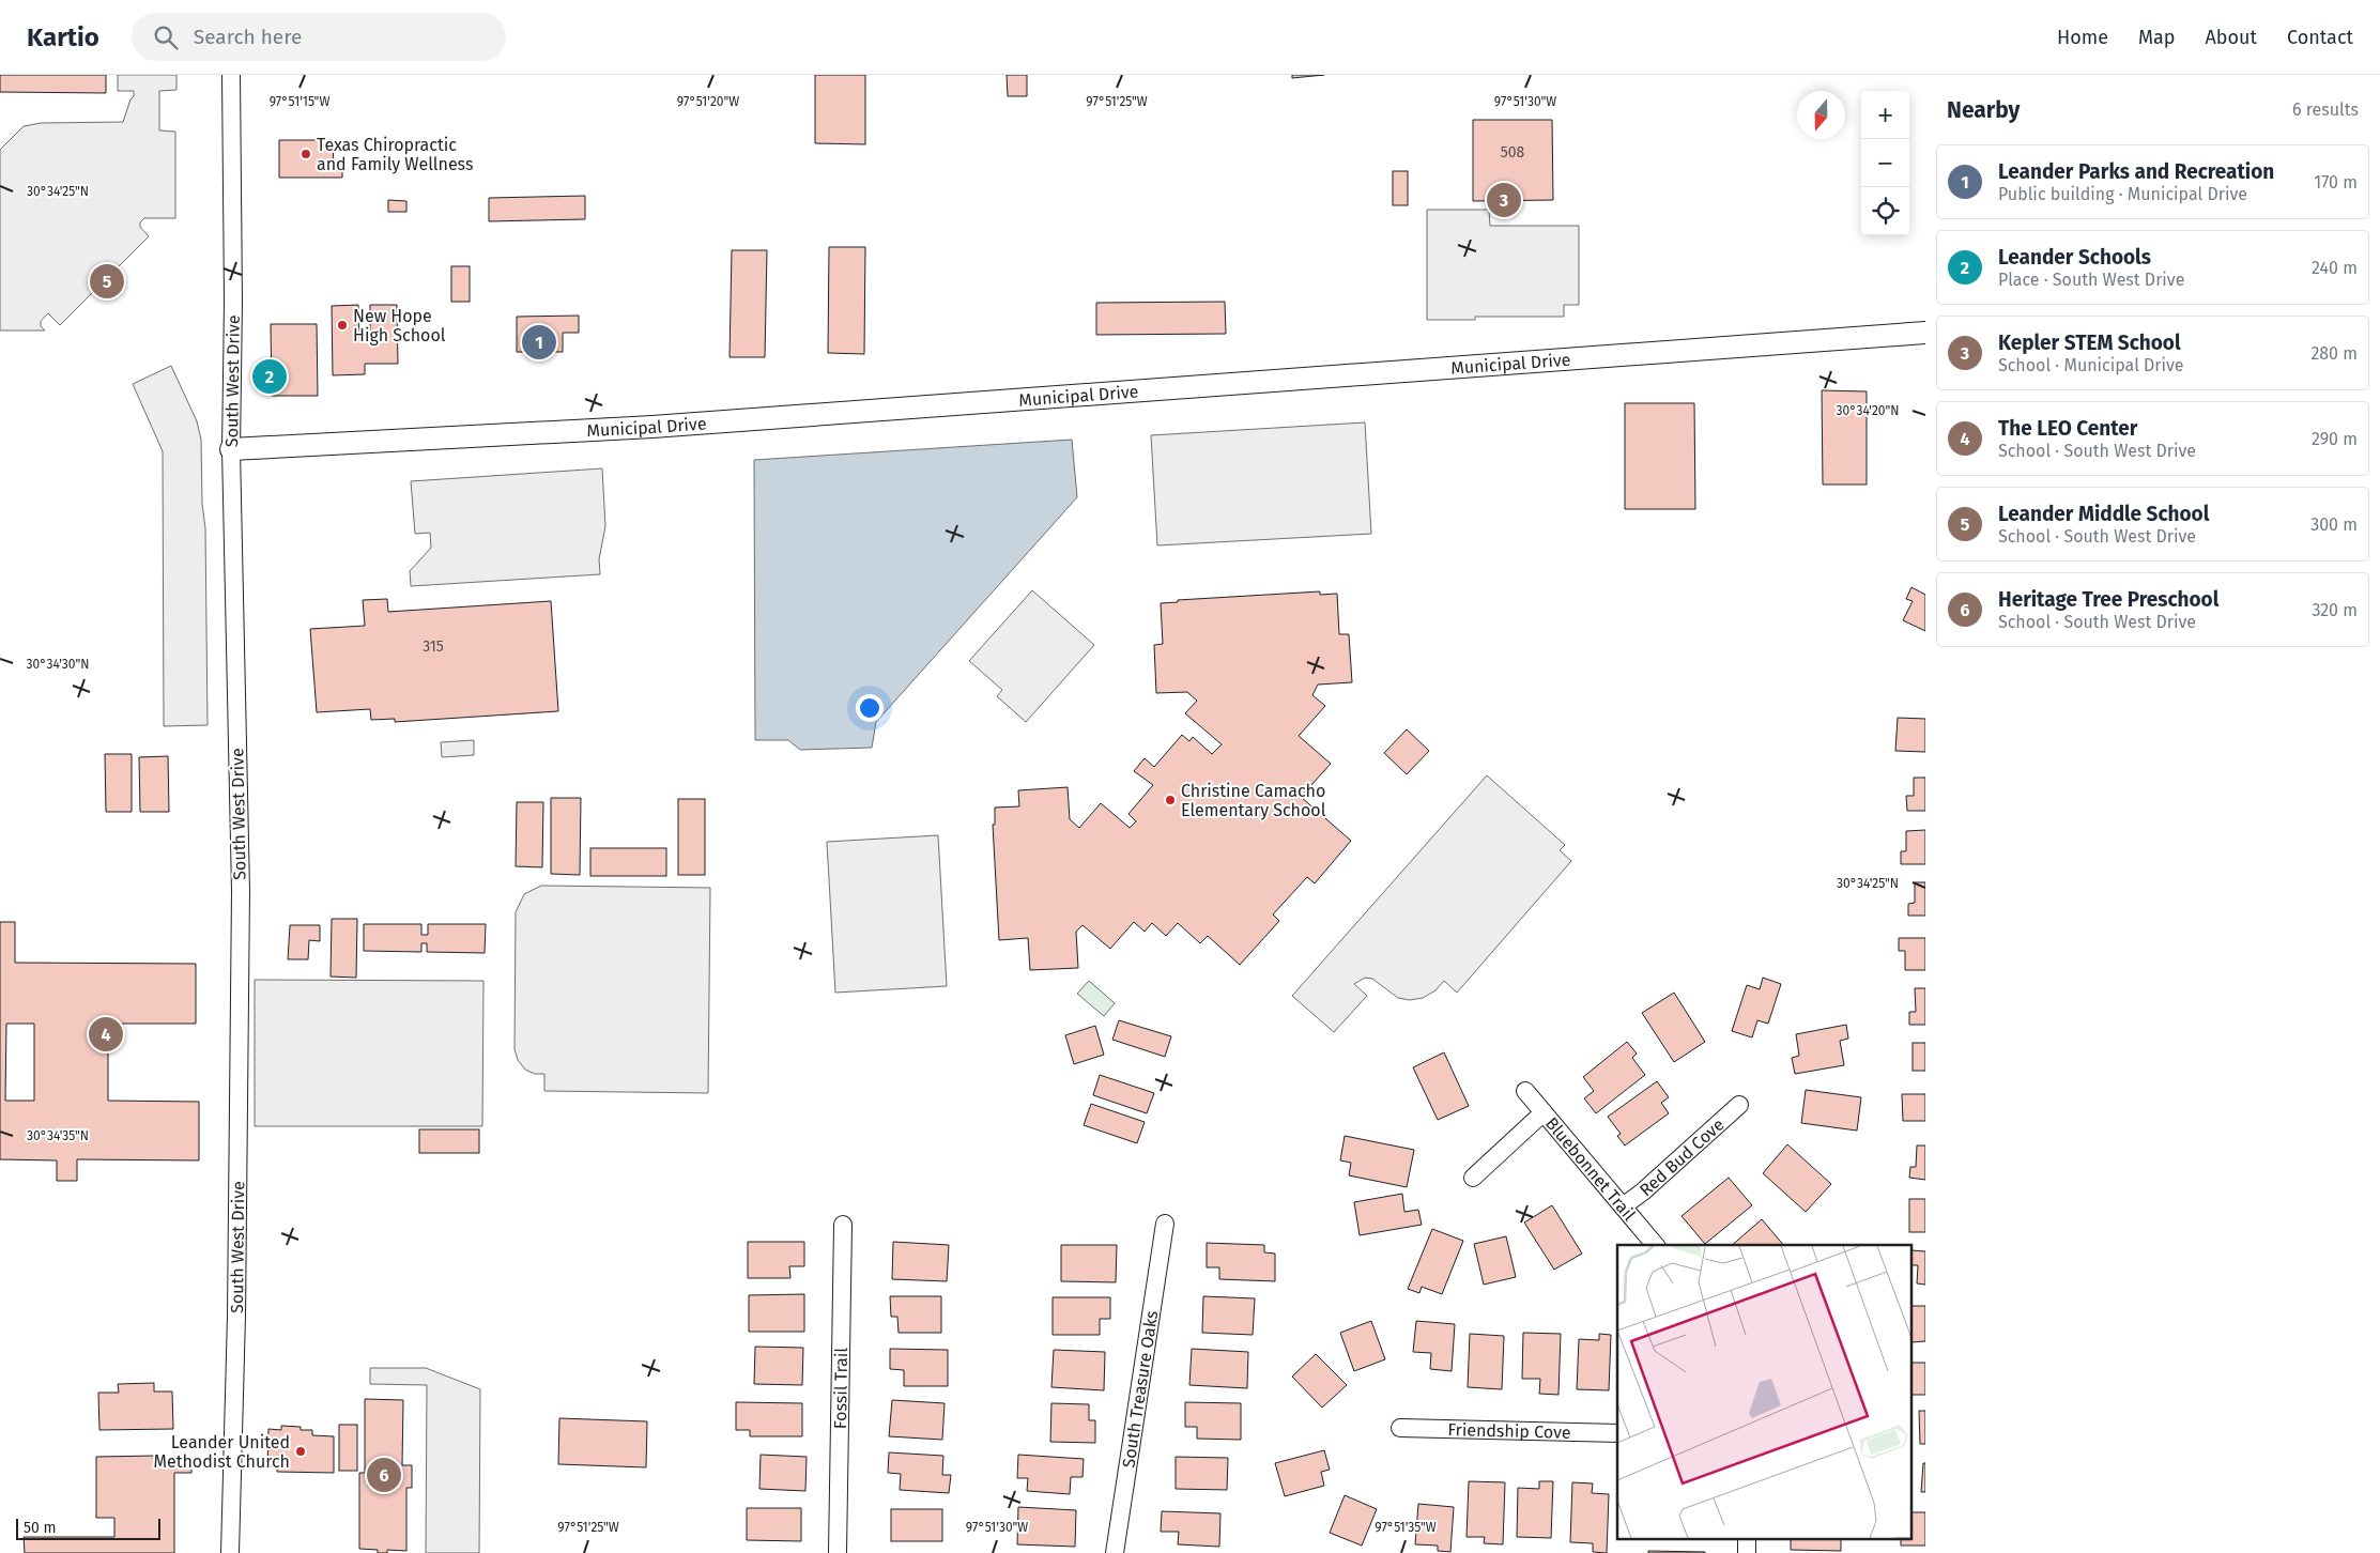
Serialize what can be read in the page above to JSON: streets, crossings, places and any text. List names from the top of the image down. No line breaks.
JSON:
{"streets":{"street":["Municipal Drive","South West Drive","Red Bud Cove","Bluebonnet Trail","Fossil Trail","South Treasure Oaks","Friendship Cove"]},"crossings":[["Municipal Drive","South West Drive"],["Red Bud Cove","Bluebonnet Trail"]],"places":["Texas Chiropractic and Family Wellness","New Hope High School","Christine Camacho Elementary School","Leander United Methodist Church"],"house_numbers":["508","315"],"scale_bar":"50 m","north":"bottom","page":{"header":"Kartio","search":"Search here","nav":["Home","Map","About","Contact"],"heading":["Nearby","6 results"],"map_buttons":["+","−"],"list":[{"mark":"1","name":"Leander Parks and Recreation","note":"Public building · Municipal Drive","value":"170 m"},{"mark":"2","name":"Leander Schools","note":"Place · South West Drive","value":"240 m"},{"mark":"3","name":"Kepler STEM School","note":"School · Municipal Drive","value":"280 m"},{"mark":"4","name":"The LEO Center","note":"School · South West Drive","value":"290 m"},{"mark":"5","name":"Leander Middle School","note":"School · South West Drive","value":"300 m"},{"mark":"6","name":"Heritage Tree Preschool","note":"School · South West Drive","value":"320 m"}],"pins":["3","5","1","2","4","6"],"scale":"50 m"},"coordinates":["97°51'15\"W","97°51'20\"W","97°51'25\"W","97°51'30\"W","30°34'25\"N","30°34'20\"N","30°34'30\"N","30°34'35\"N","97°51'35\"W"]}
